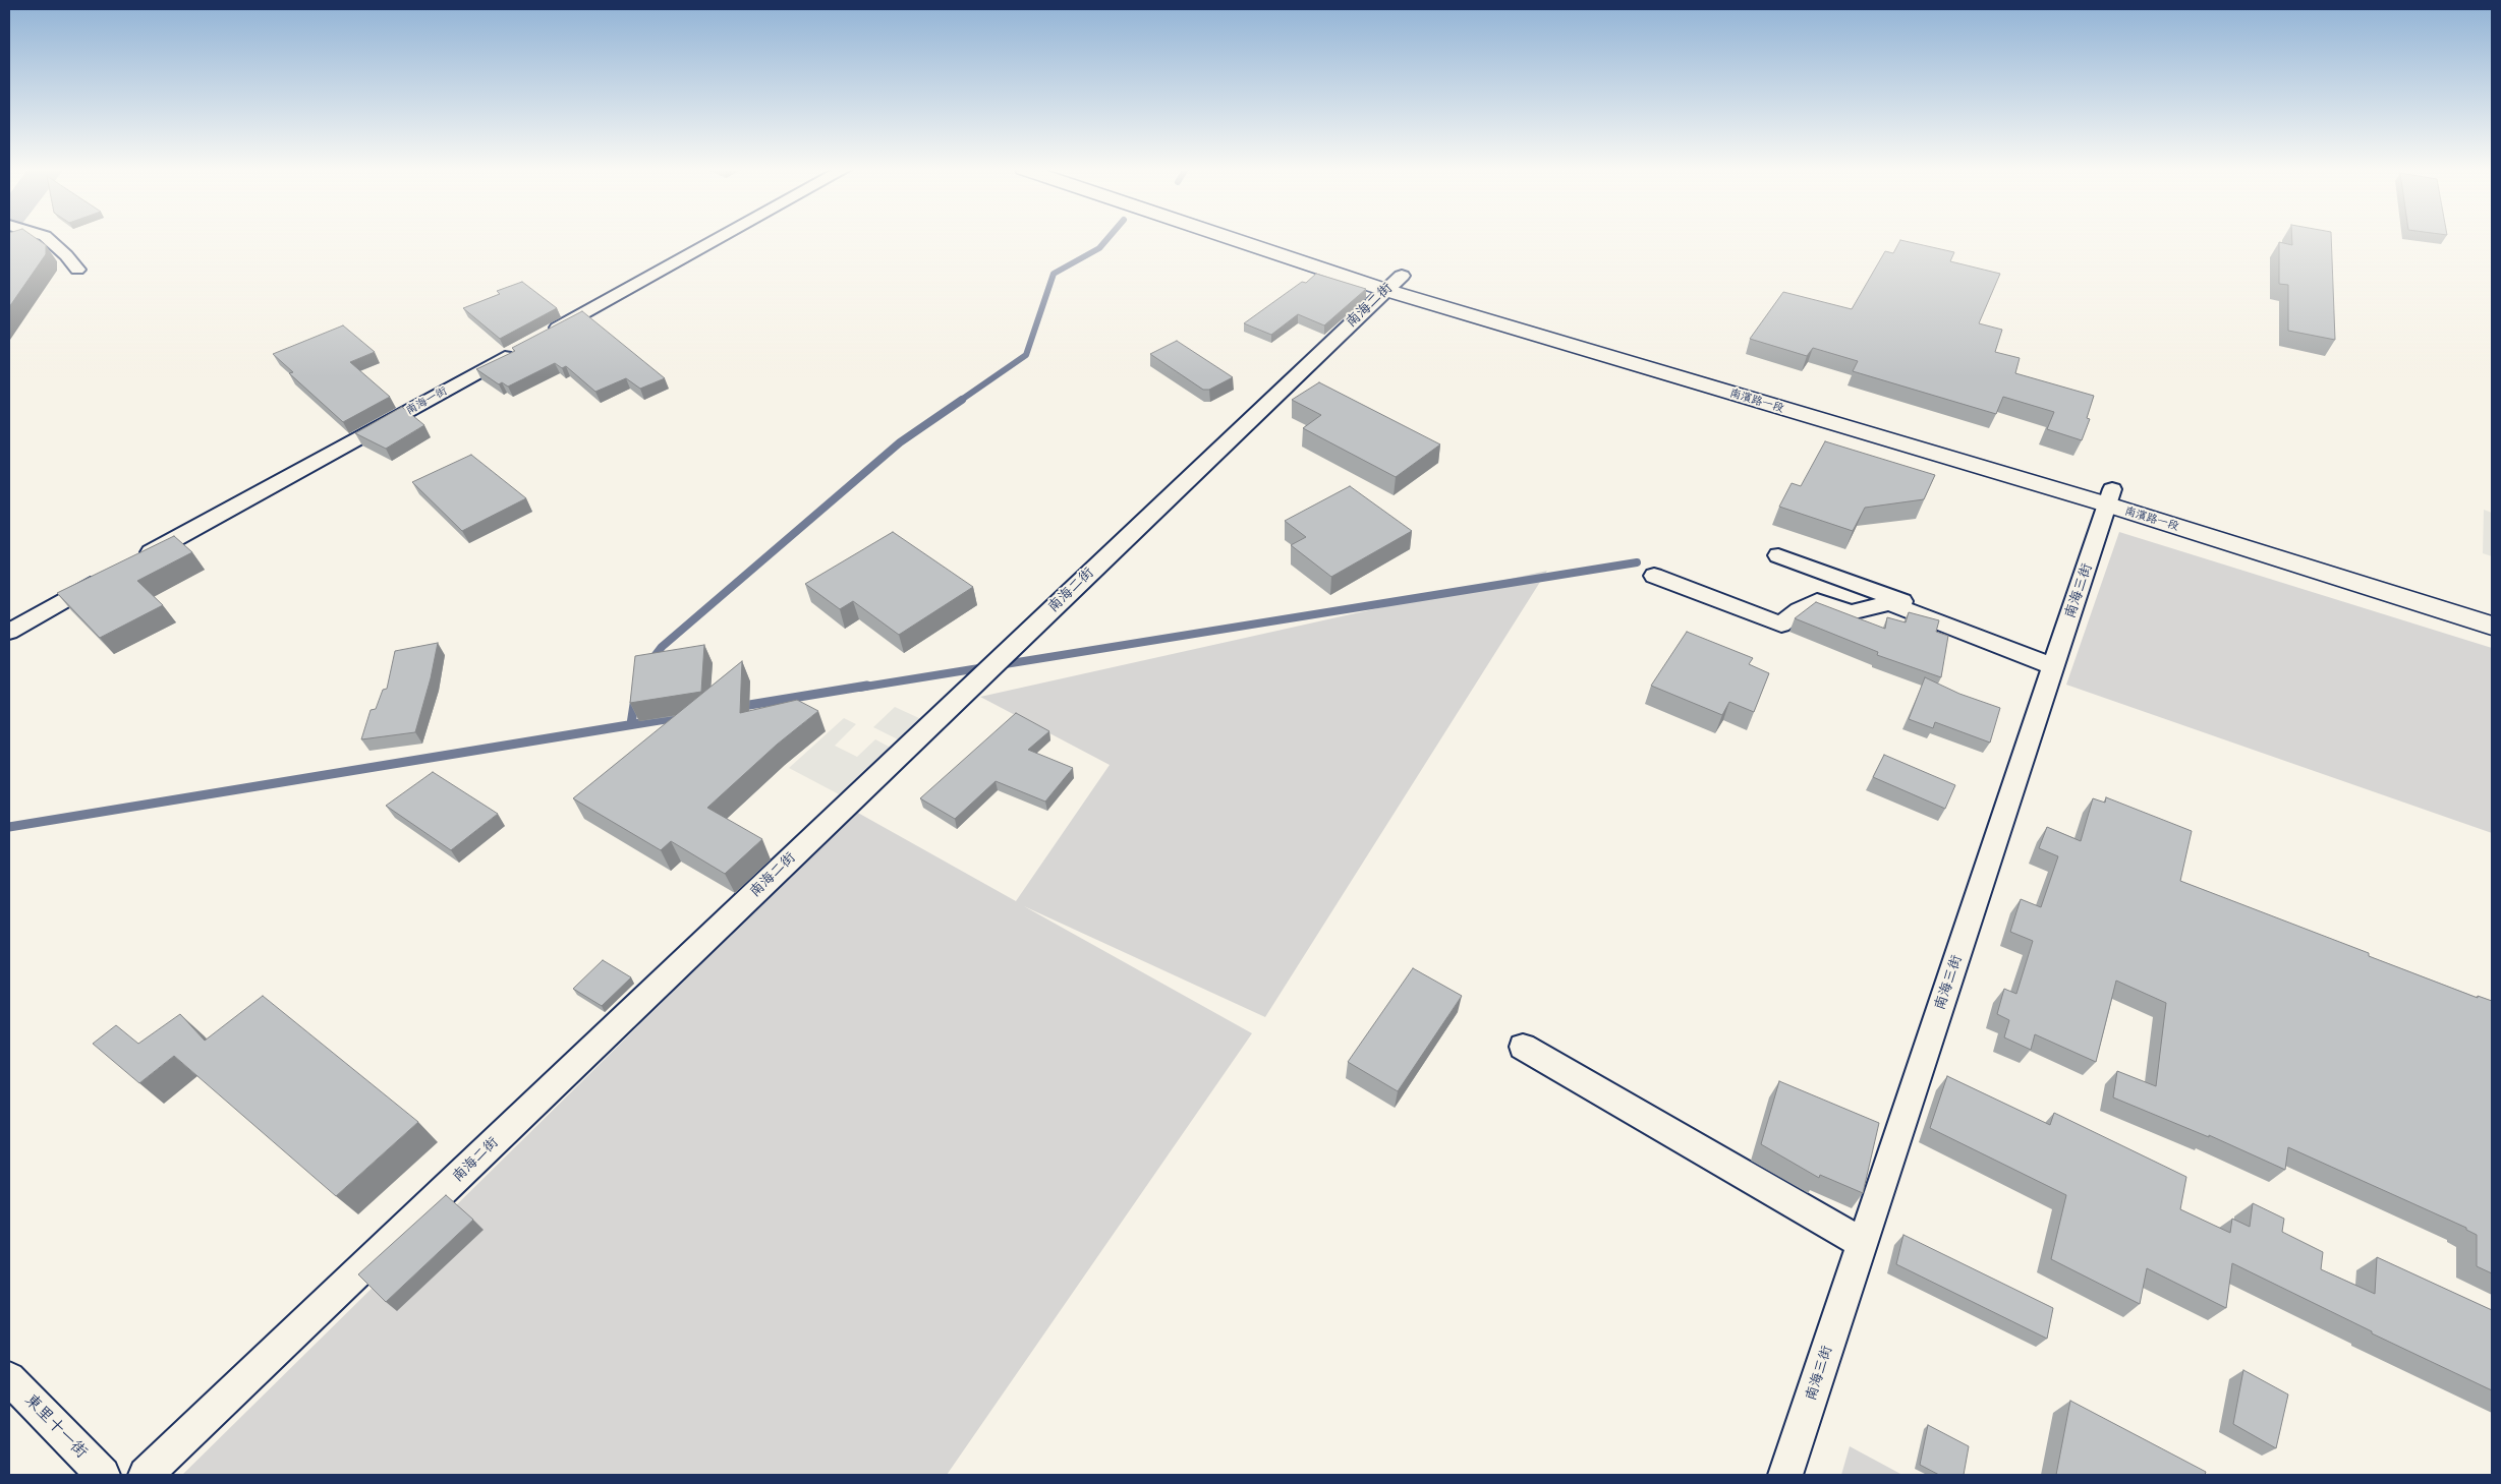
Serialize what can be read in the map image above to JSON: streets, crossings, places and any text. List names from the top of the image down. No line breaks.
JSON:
{"streets":{"main road":["南濱路一段"],"street":["南海二街","南海一街","南海三街","東里十一街"]},"crossings":[["南海二街","南濱路一段"],["南濱路一段","南海三街"]]}
